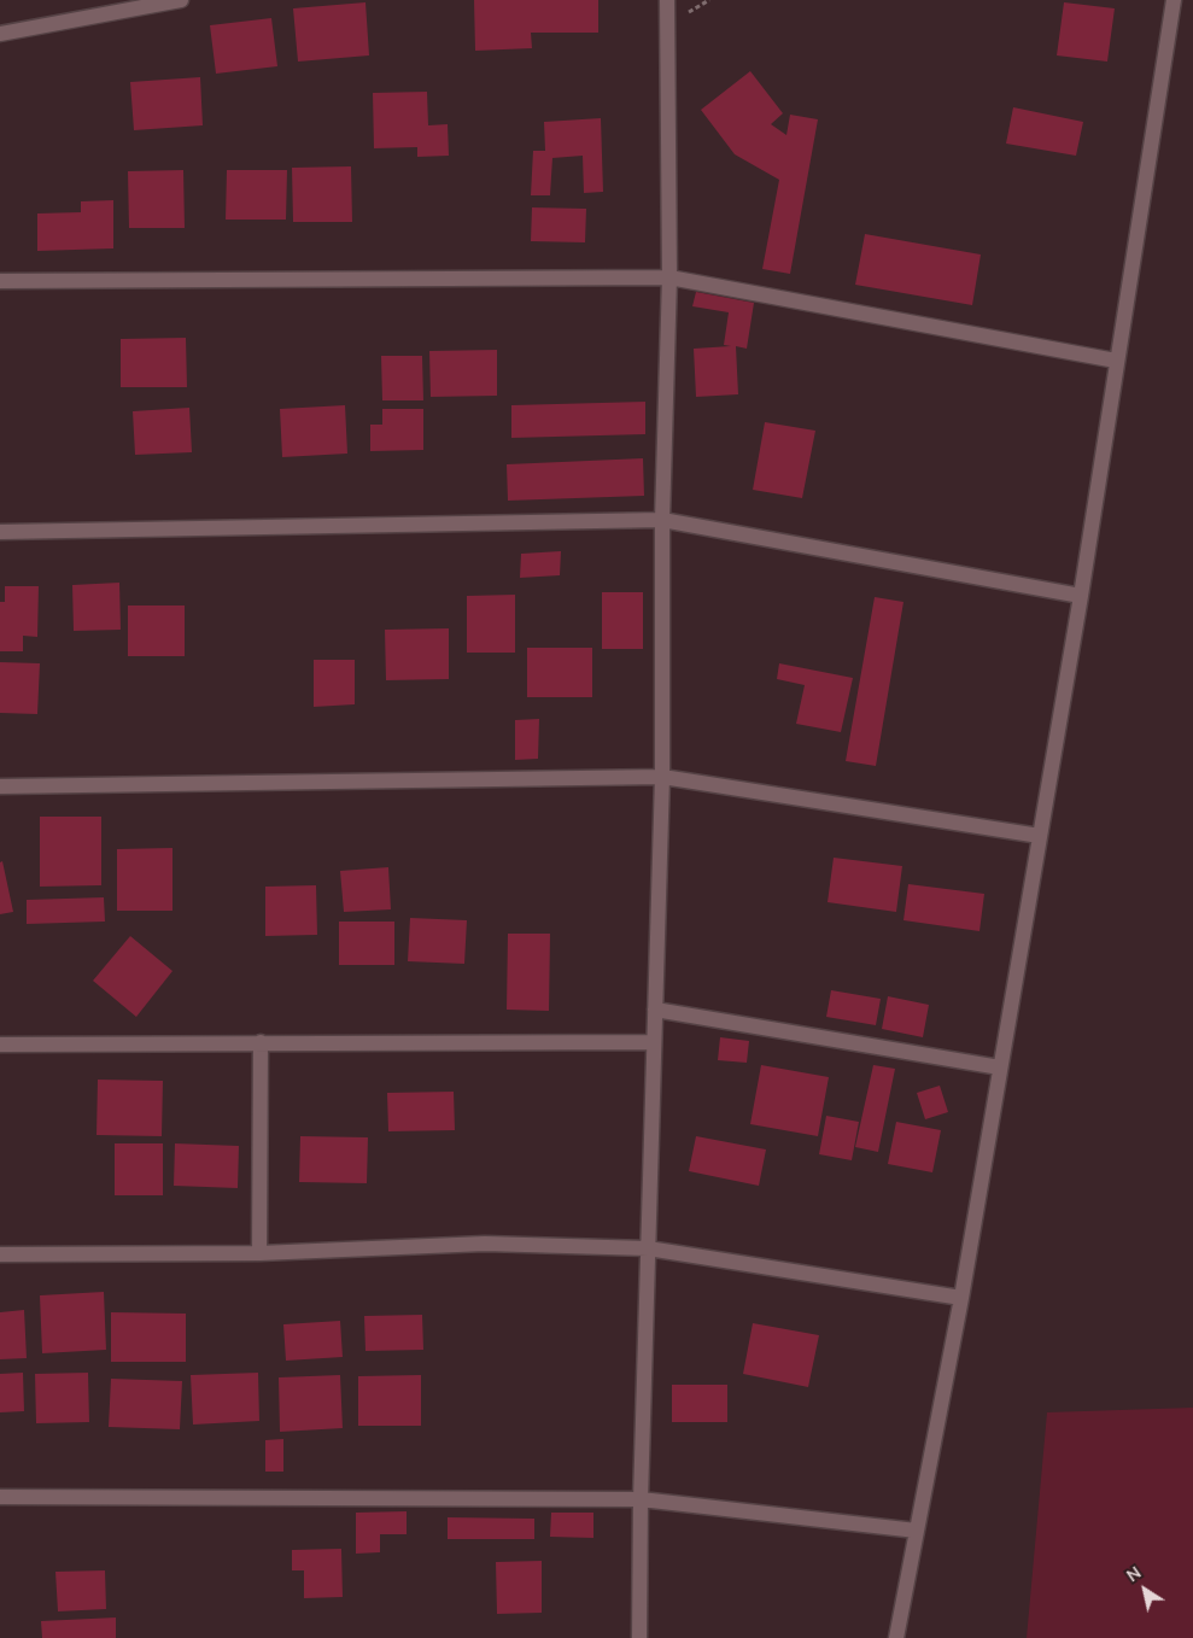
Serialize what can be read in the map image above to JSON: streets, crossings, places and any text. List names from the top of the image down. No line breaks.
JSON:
{"north":"top left"}
